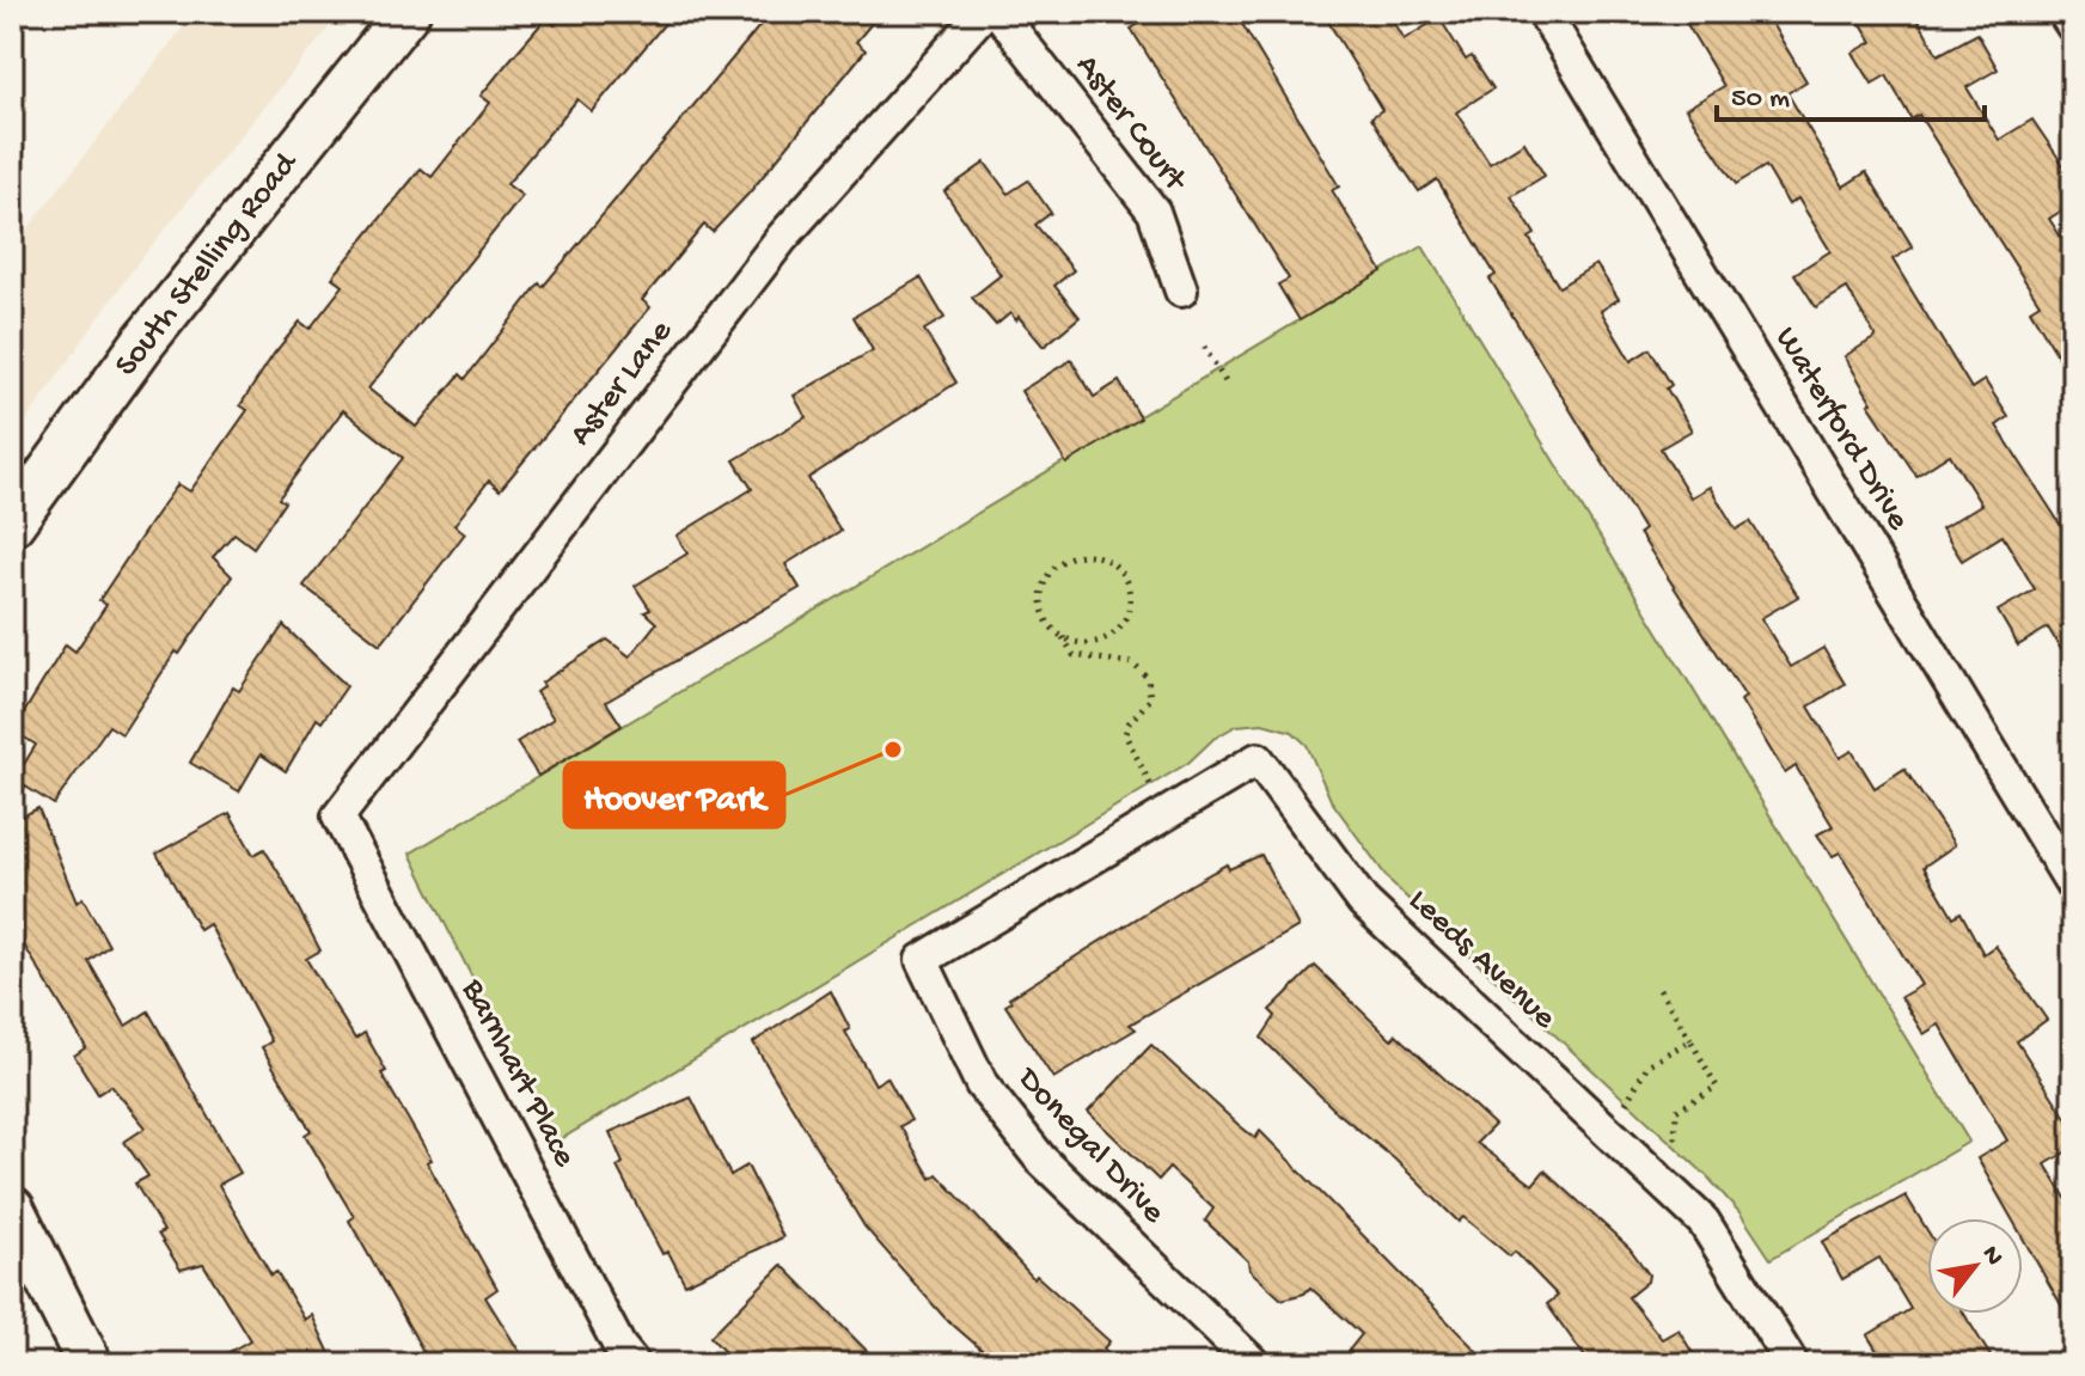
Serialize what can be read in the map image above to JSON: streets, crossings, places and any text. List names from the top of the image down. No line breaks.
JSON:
{"streets":{"main road":["South Stelling Road"],"street":["Aster Court","Aster Lane","Waterford Drive","Leeds Avenue","Barnhart Place","Donegal Drive"]},"crossings":[["Aster Lane","Barnhart Place"],["Leeds Avenue","Donegal Drive"]],"places":["Hoover Park"],"scale_bar":"50 m","north":"top right"}
